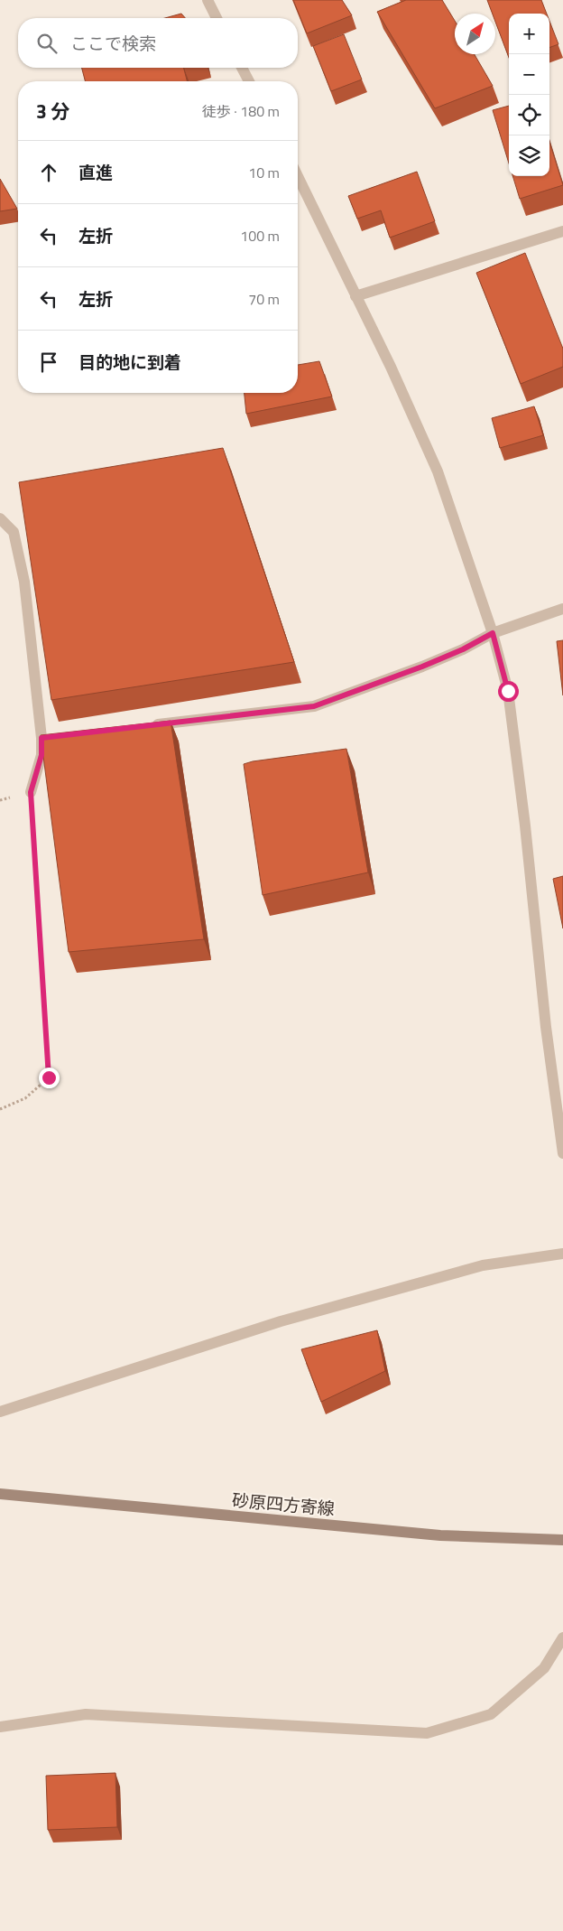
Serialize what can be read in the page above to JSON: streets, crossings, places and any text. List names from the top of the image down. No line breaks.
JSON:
{"streets":{"main road":["砂原四方寄線"]},"north":"top right","page":{"map_buttons":["+","−"],"search":"ここで検索","heading":["3 分","徒歩 · 180 m"],"list":[["直進","10 m"],["左折","100 m"],["左折","70 m"],"目的地に到着"]}}
